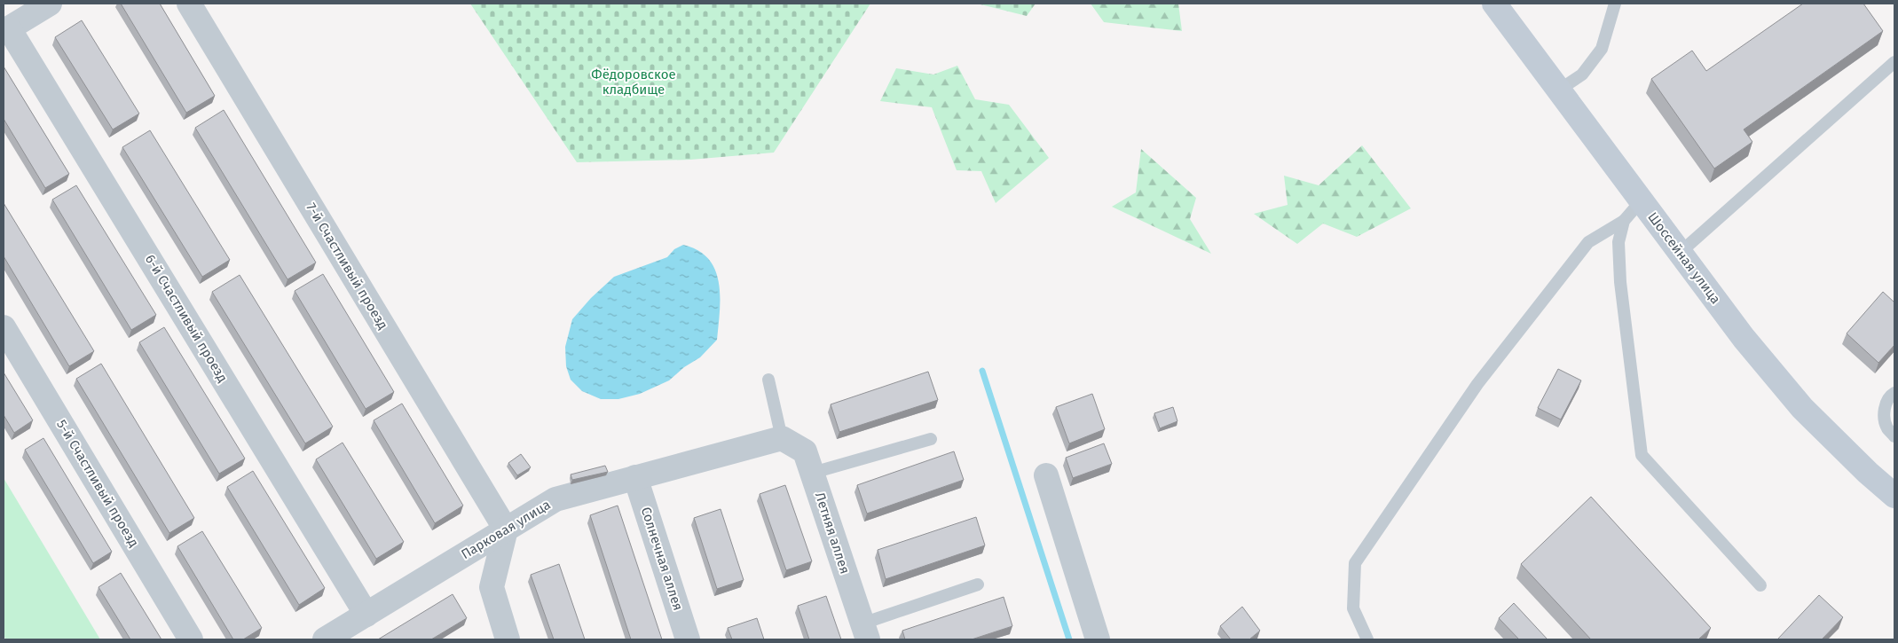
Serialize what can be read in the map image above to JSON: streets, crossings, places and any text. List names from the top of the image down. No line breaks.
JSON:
{"streets":{"main road":["Шоссейная улица"],"street":["7-й Счастливый проезд","6-й Счастливый проезд","5-й Счастливый проезд","Парковая улица","Летняя аллея","Солнечная аллея"]},"crossings":[["7-й Счастливый проезд","Парковая улица"],["6-й Счастливый проезд","Парковая улица"],["Парковая улица","Летняя аллея"],["Парковая улица","Солнечная аллея"]],"parks":["Фёдоровское кладбище"]}
